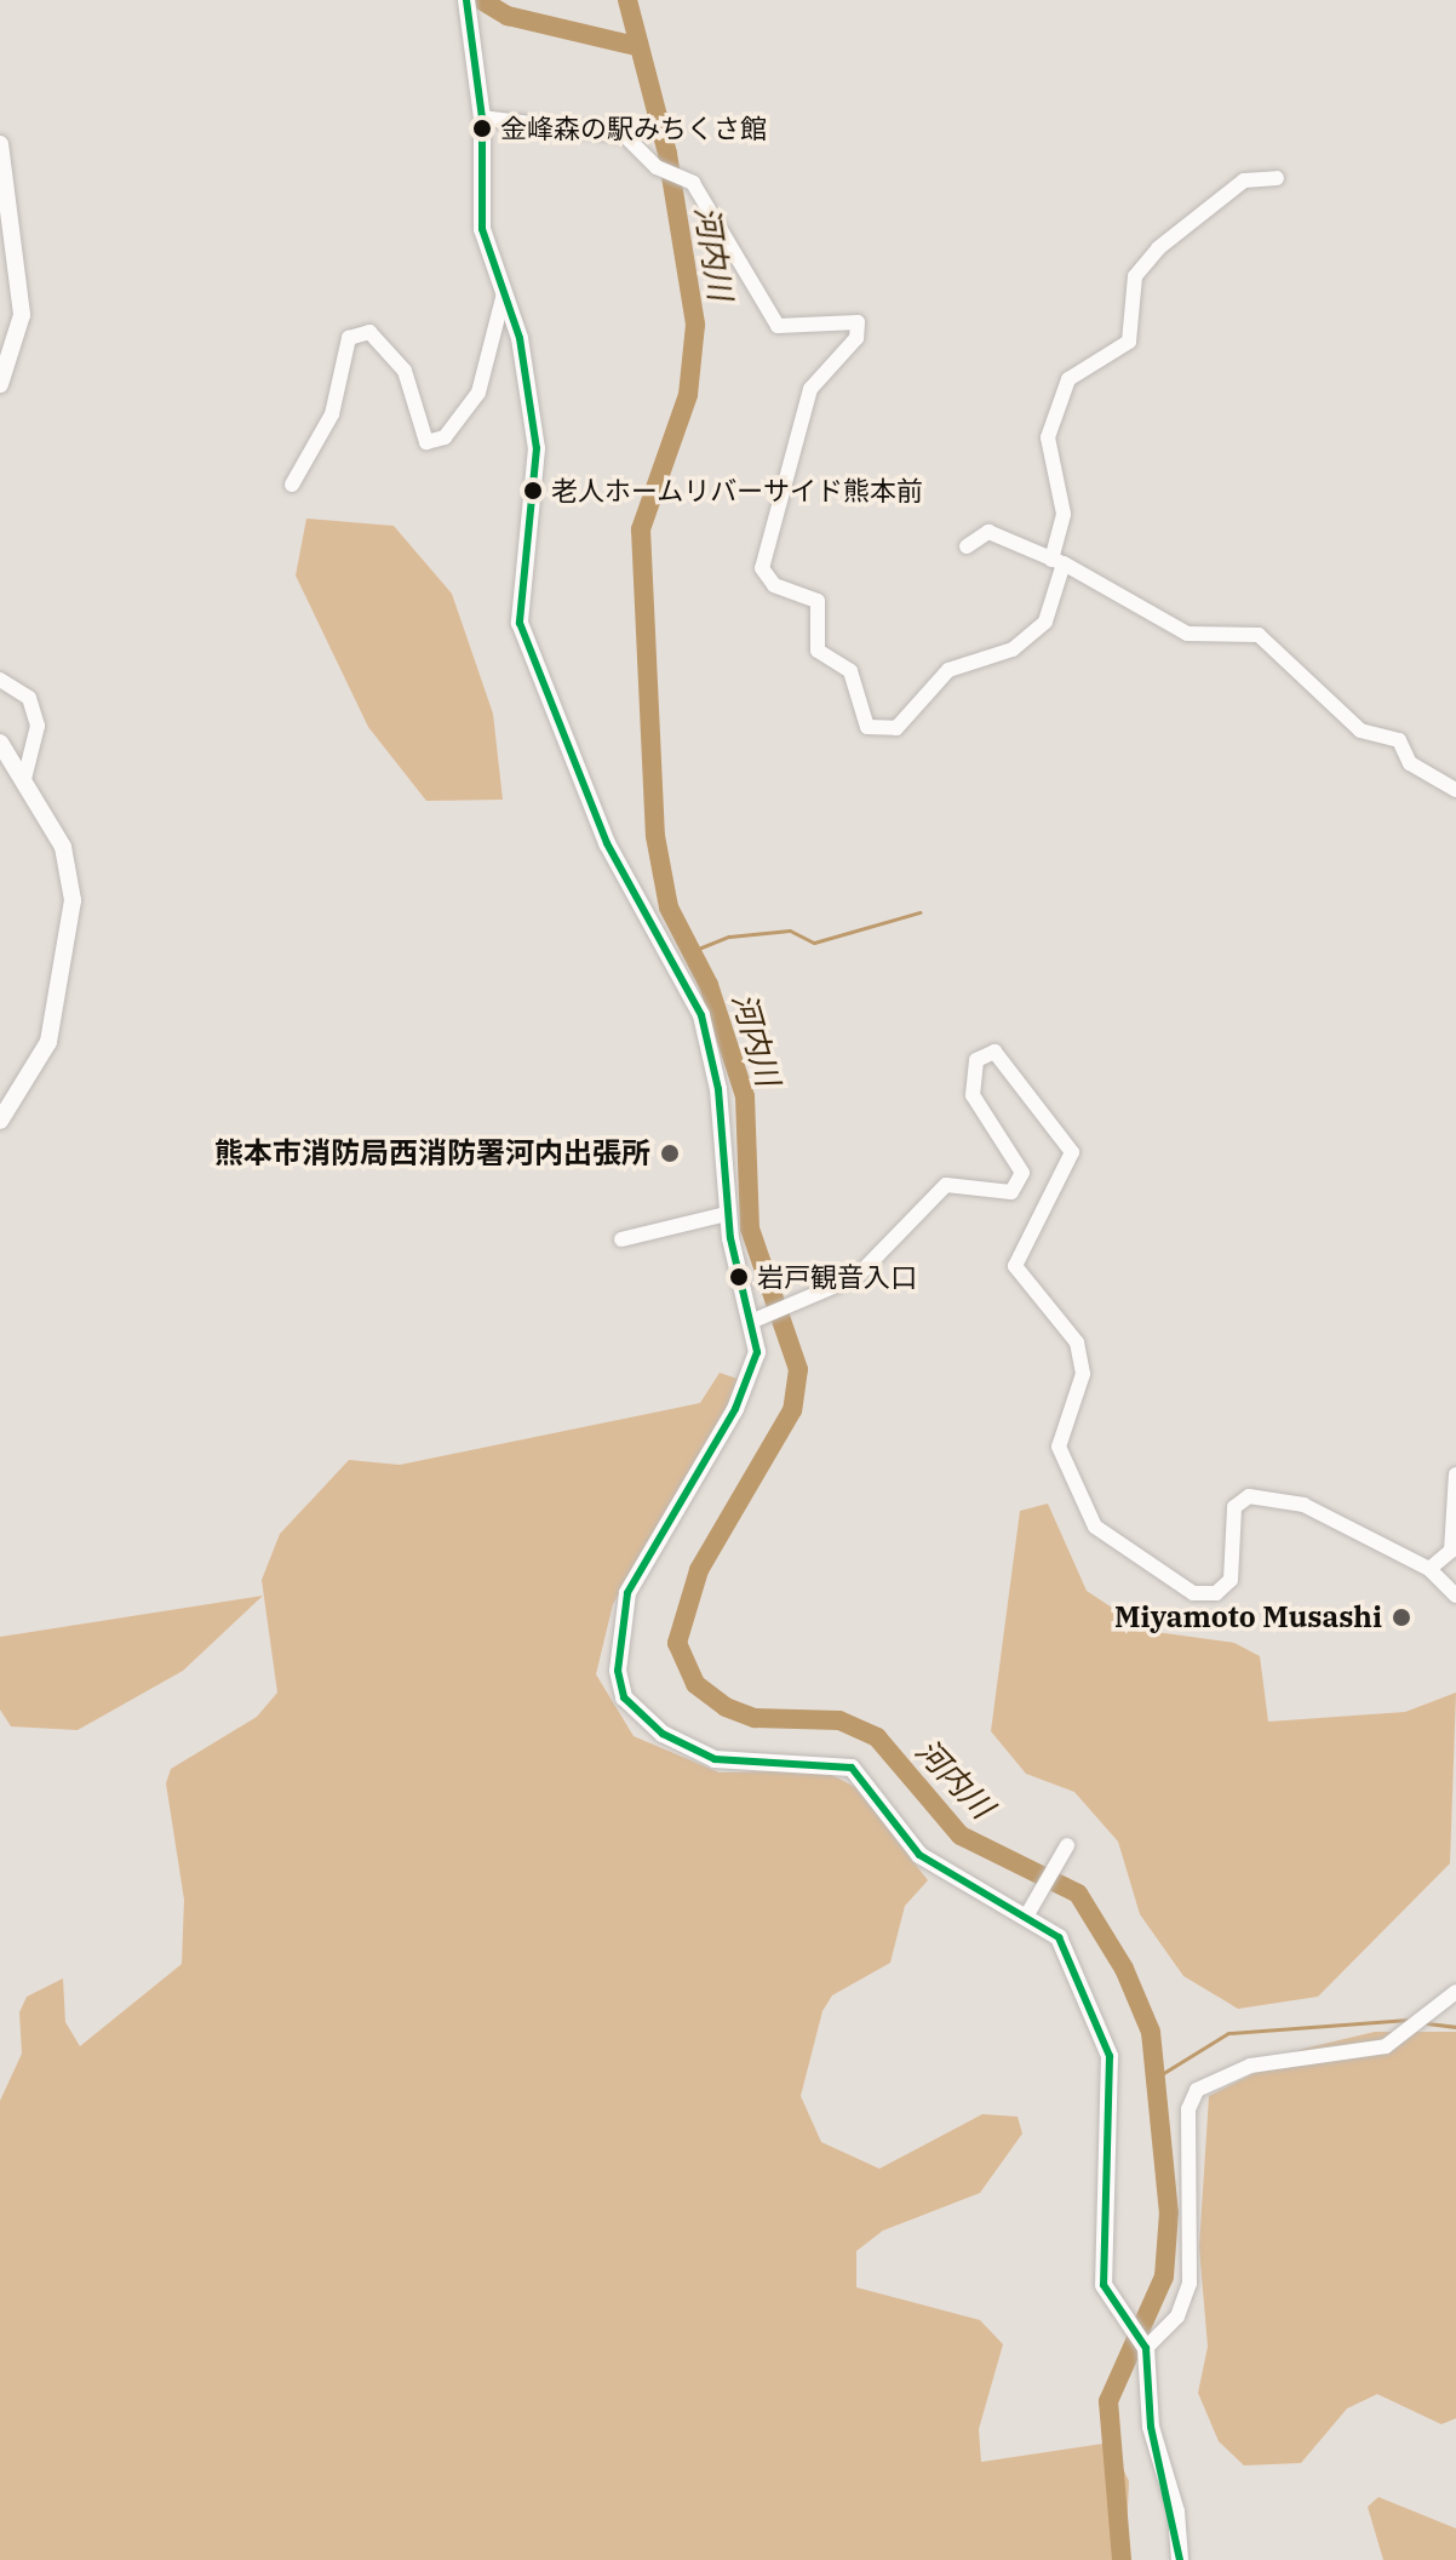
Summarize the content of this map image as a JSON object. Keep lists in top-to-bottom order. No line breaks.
{"water":["河内川"],"places":["金峰森の駅みちくさ館","老人ホームリバーサイド熊本前","熊本市消防局西消防署河内出張所","岩戸観音入口","Miyamoto Musashi"]}
